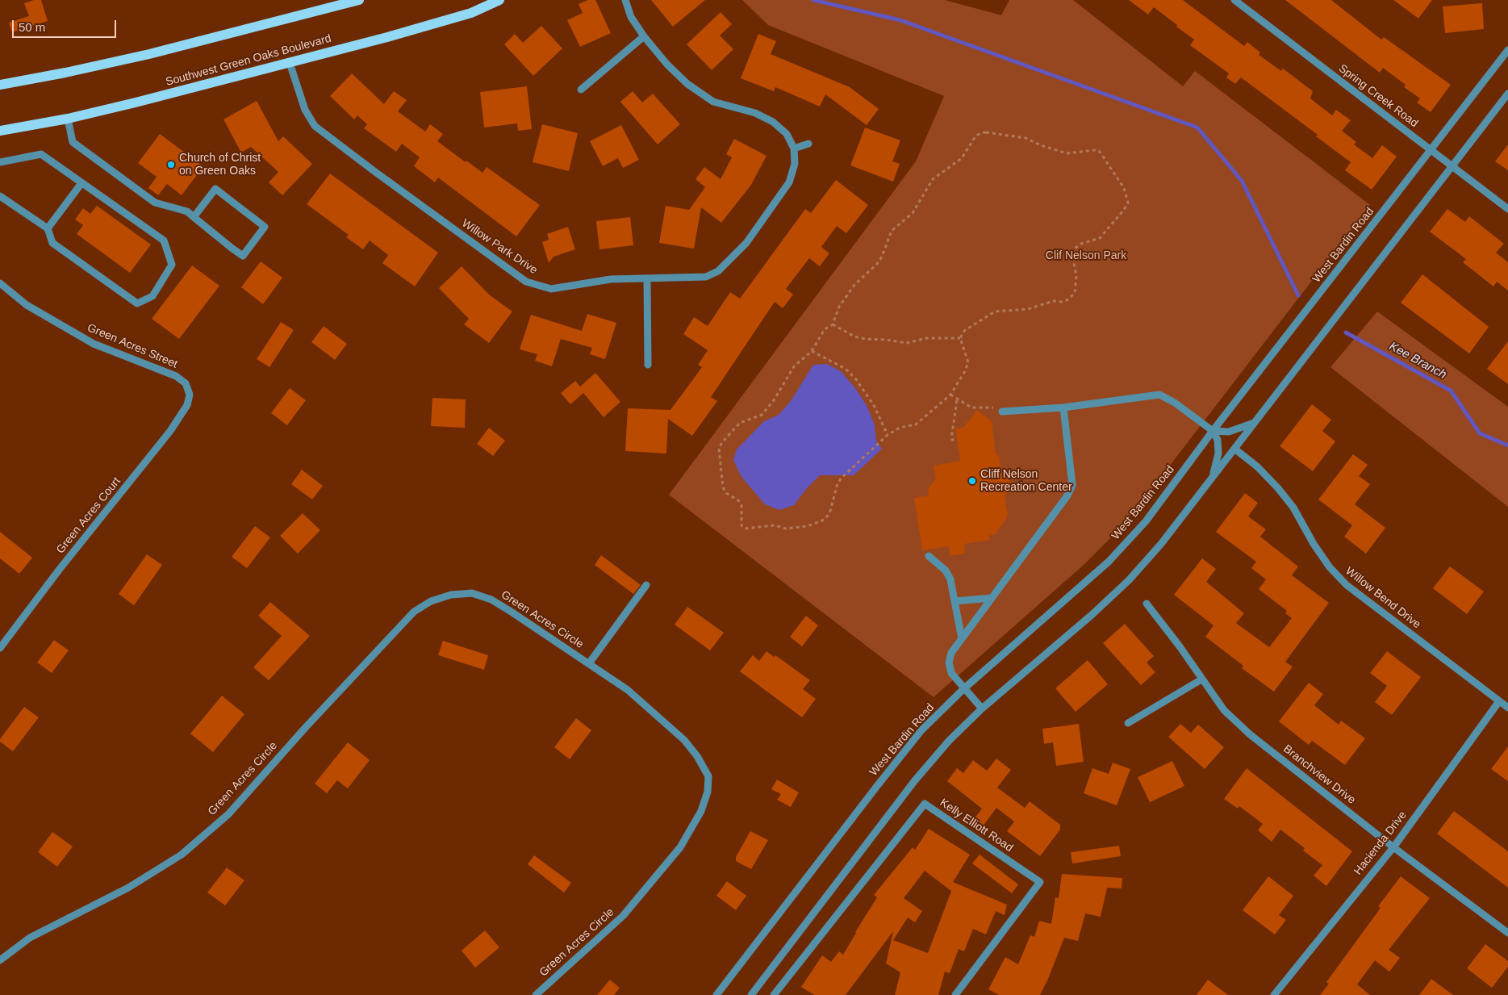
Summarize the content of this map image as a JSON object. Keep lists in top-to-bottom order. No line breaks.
{"streets":{"main road":["Southwest Green Oaks Boulevard"],"street":["Spring Creek Road","West Bardin Road","Willow Park Drive","Green Acres Street","Green Acres Court","Willow Bend Drive","Green Acres Circle","Branchview Drive","Kelly Elliott Road","Hacienda Drive"]},"crossings":[["Southwest Green Oaks Boulevard","Willow Park Drive"],["Spring Creek Road","West Bardin Road"],["Green Acres Street","Green Acres Court"],["Willow Bend Drive","Hacienda Drive"],["Branchview Drive","Hacienda Drive"]],"water":["Kee Branch"],"parks":["Clif Nelson Park"],"places":["Church of Christ on Green Oaks","Cliff Nelson Recreation Center"],"scale_bar":"50 m"}
